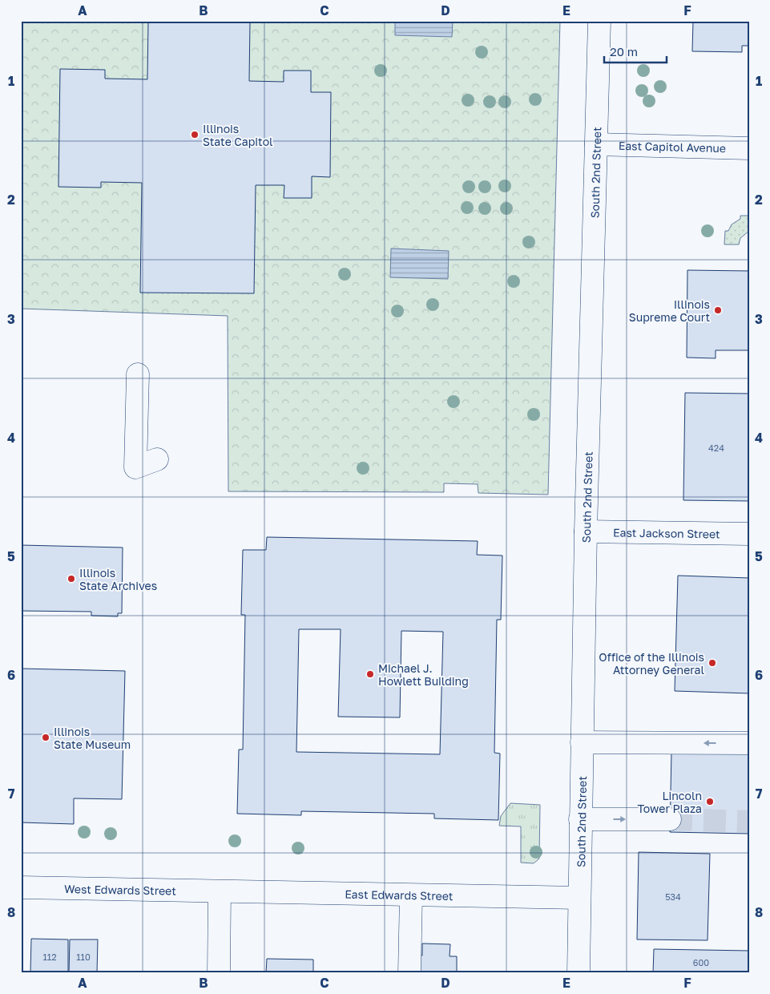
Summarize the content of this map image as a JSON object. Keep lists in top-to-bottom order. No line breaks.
{"streets":{"street":["East Capitol Avenue","South 2nd Street","East Jackson Street","West Edwards Street","East Edwards Street"]},"crossings":[["East Capitol Avenue","South 2nd Street"],["South 2nd Street","East Jackson Street"],["South 2nd Street","East Edwards Street"],["West Edwards Street","East Edwards Street"]],"places":["Illinois State Capitol","Illinois Supreme Court","Illinois State Archives","Office of the Illinois Attorney General","Michael J. Howlett Building","Illinois State Museum","Lincoln Tower Plaza"],"house_numbers":["424","534","112","110","600"],"scale_bar":"20 m","grid":{"columns":["A","B","C","D","E","F"],"rows":["1","2","3","4","5","6","7","8"]}}
